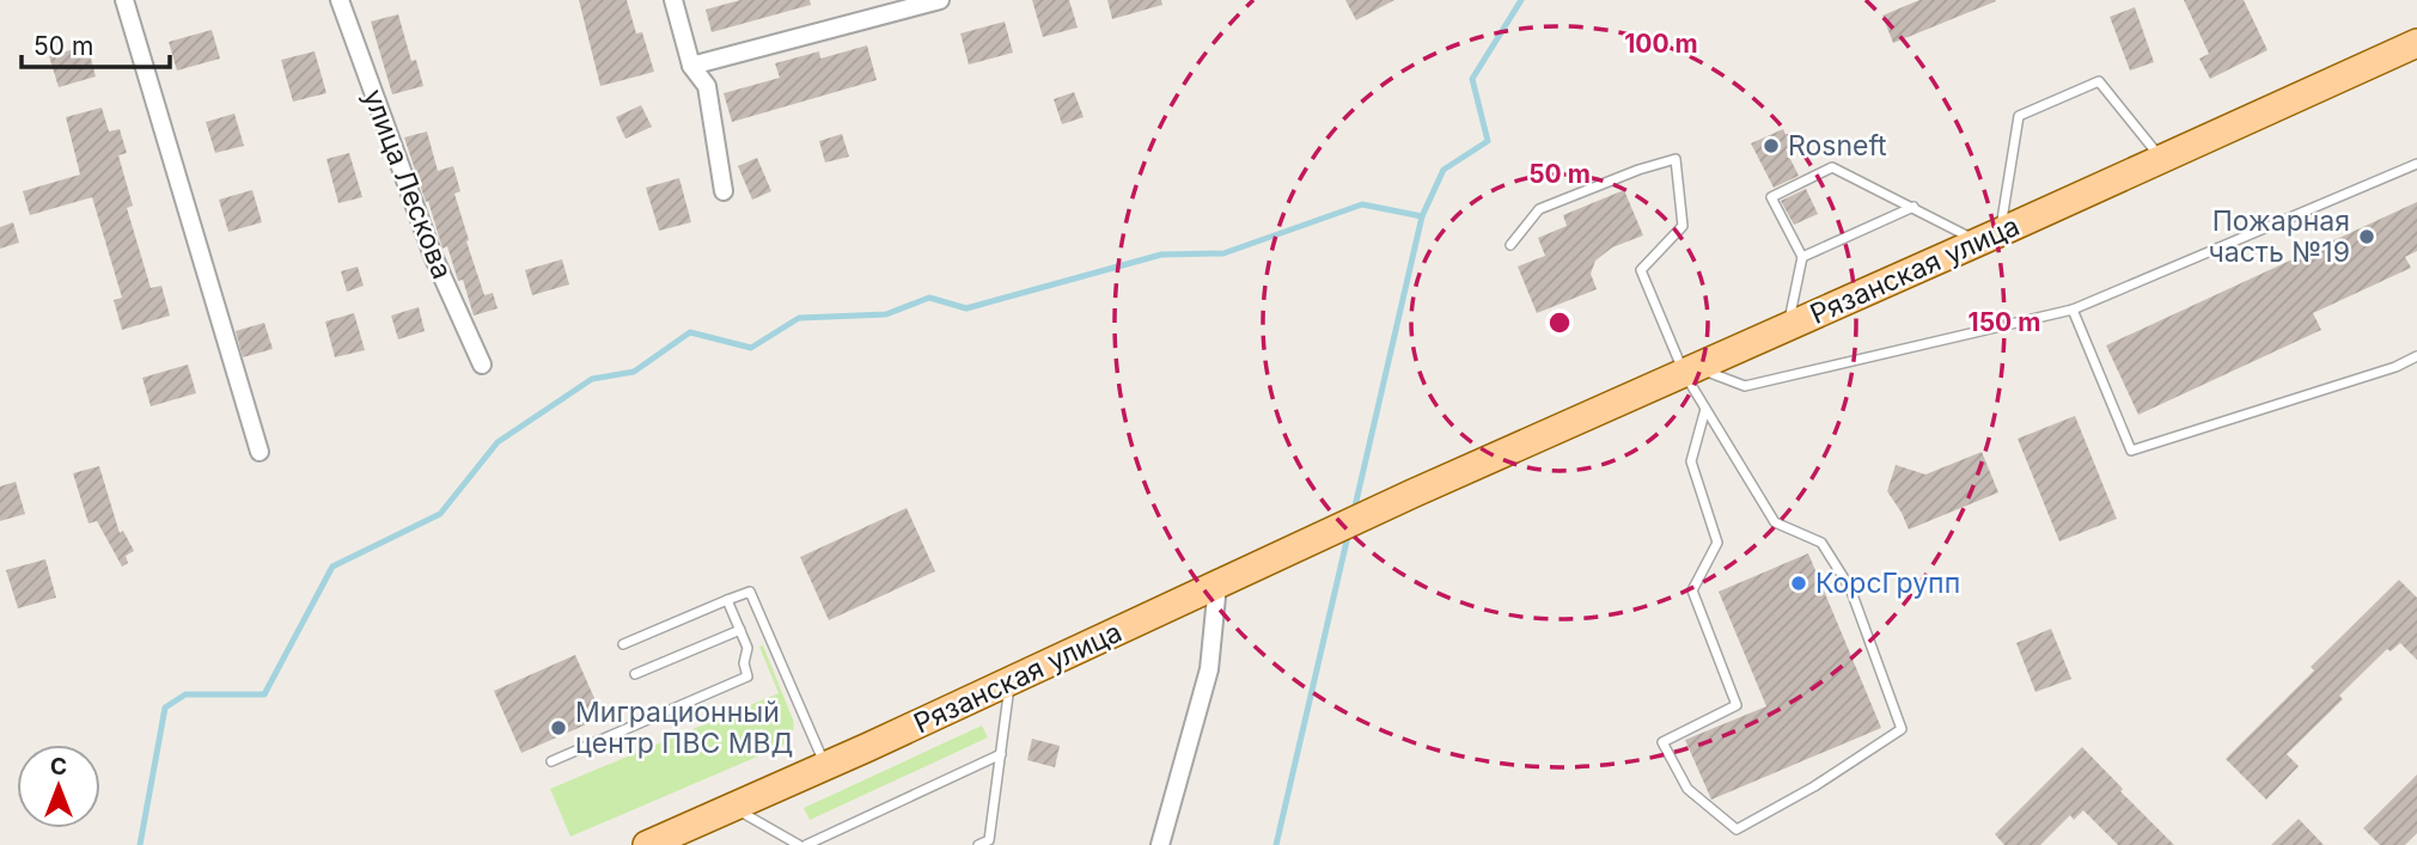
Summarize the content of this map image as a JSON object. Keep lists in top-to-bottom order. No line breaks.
{"streets":{"main road":["Рязанская улица"],"street":["улица Лескова"]},"places":["Rosneft","Пожарная часть №19","КорсГрупп","Миграционный центр ПВС МВД"],"scale_bar":"50 m","north":"top","rings":["100 m","50 m","150 m"]}
